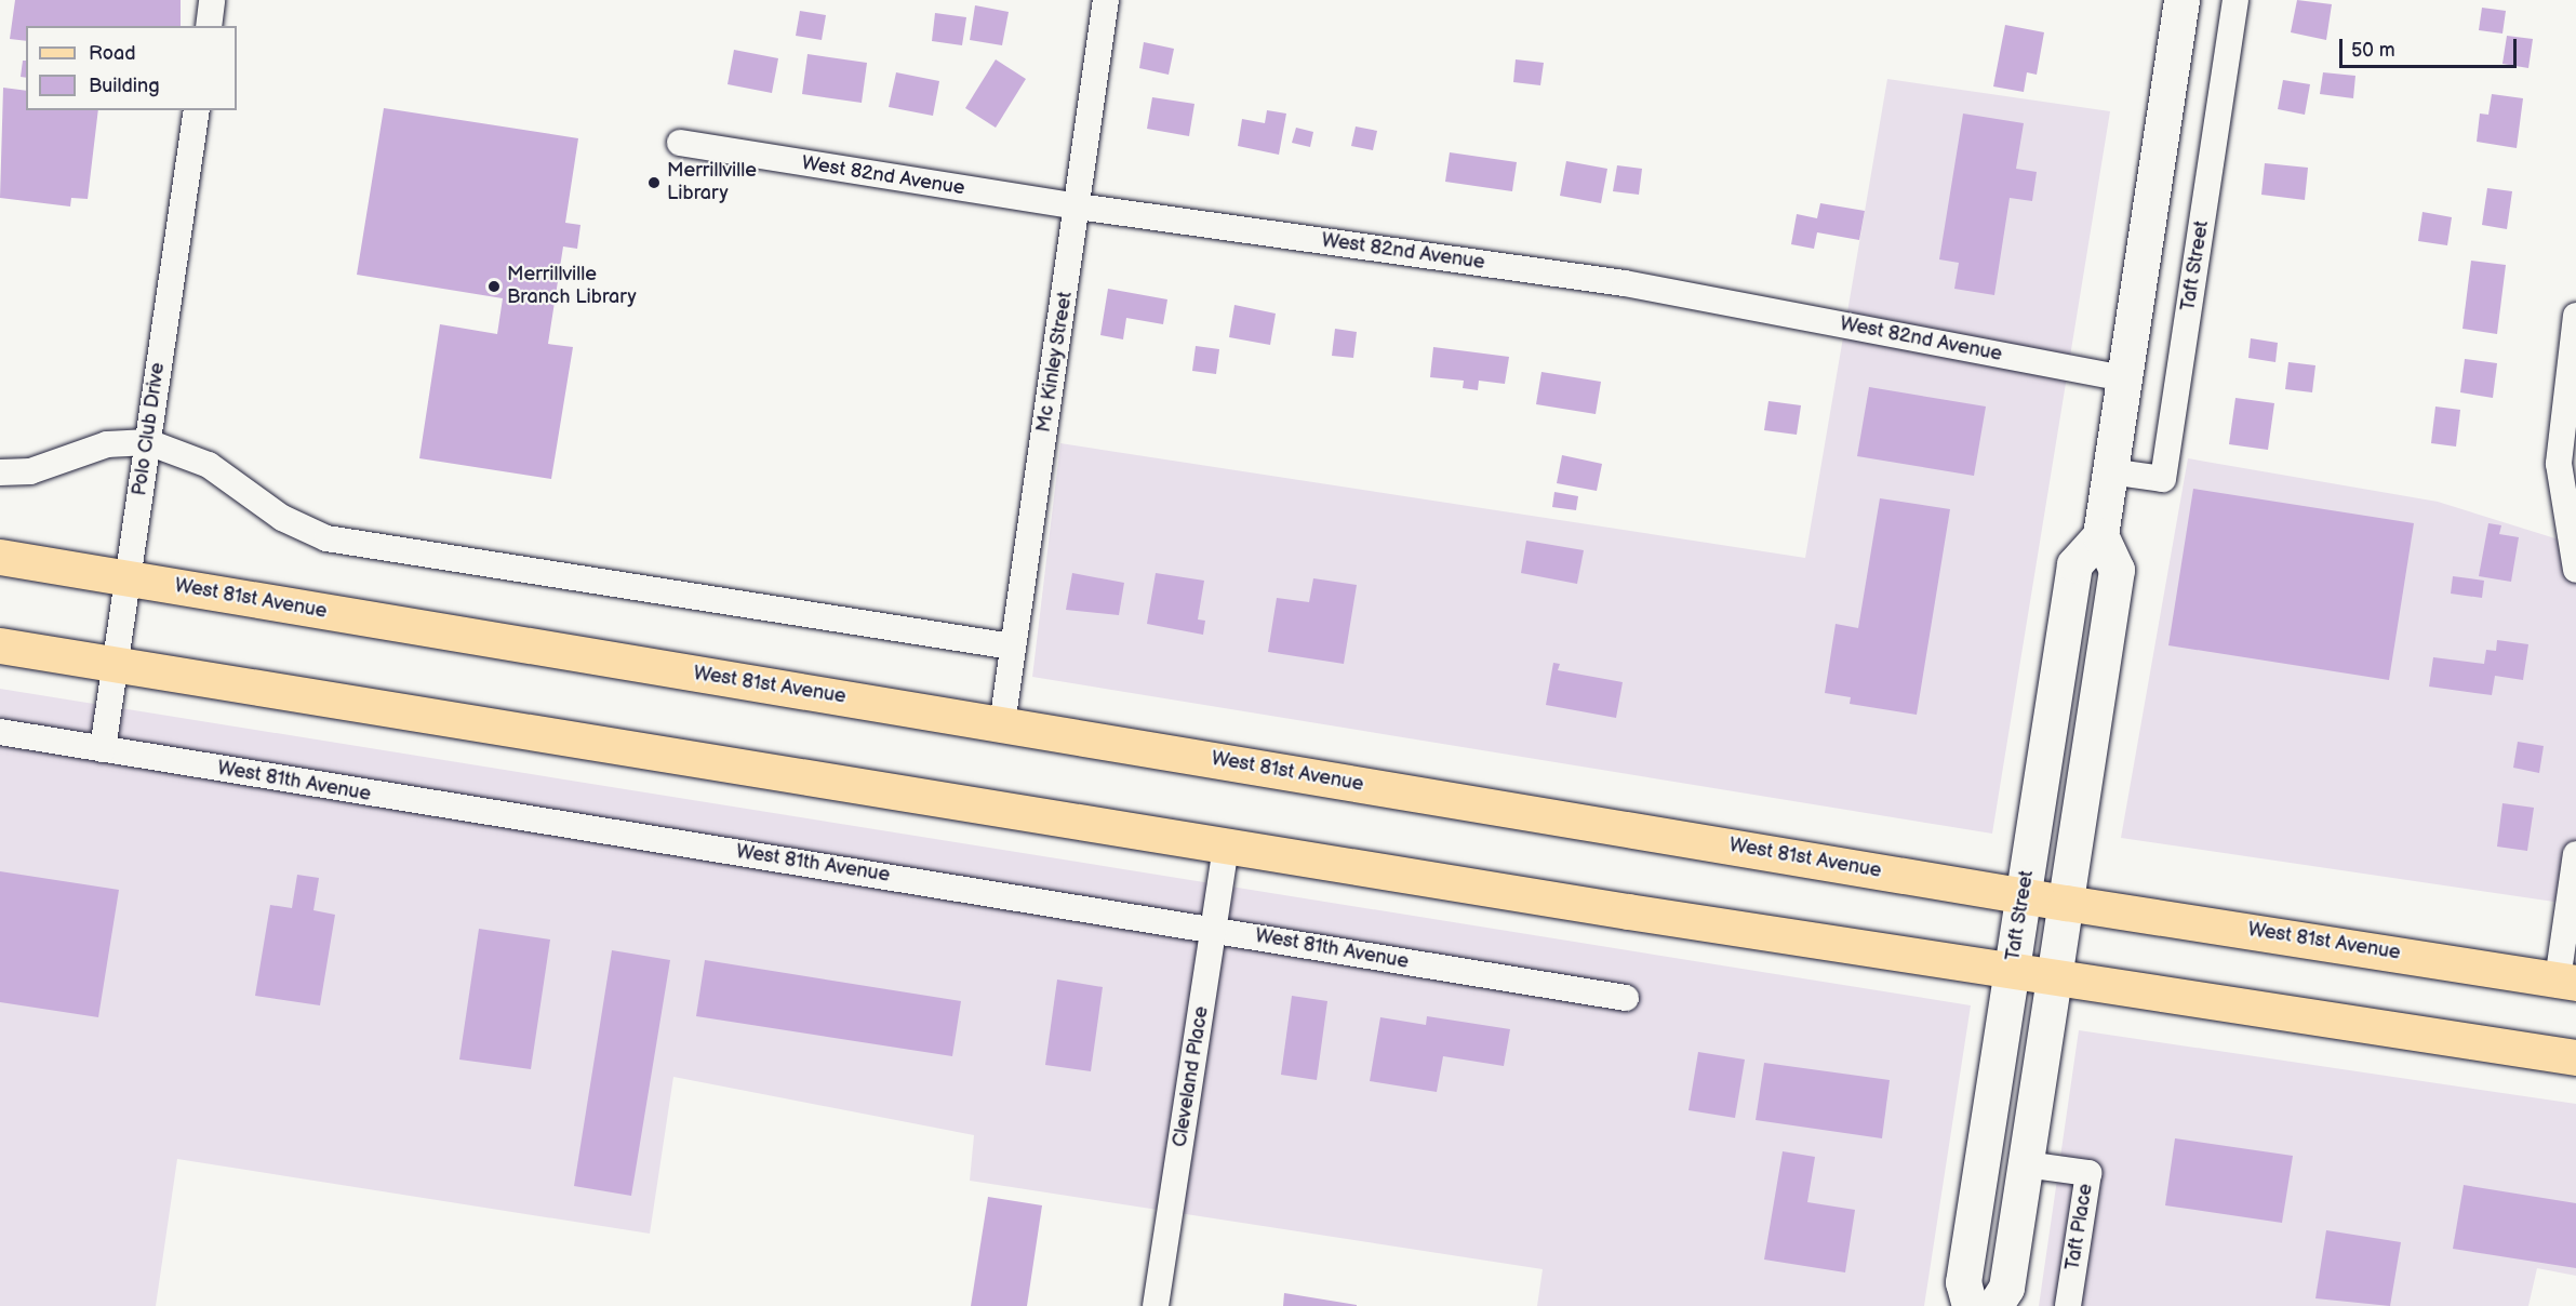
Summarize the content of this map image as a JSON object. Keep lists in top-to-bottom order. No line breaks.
{"streets":{"main road":["Taft Street","West 81st Avenue"],"street":["West 82nd Avenue","Mc Kinley Street","Polo Club Drive","West 81th Avenue","Cleveland Place","Taft Place"]},"crossings":[["West 82nd Avenue","Mc Kinley Street"],["Taft Street","West 81st Avenue"],["Mc Kinley Street","West 81st Avenue"],["Polo Club Drive","West 81st Avenue"],["Polo Club Drive","West 81th Avenue"],["West 81th Avenue","Cleveland Place"]],"places":["Merrillville Library","Merrillville Branch Library"],"legend":["Road","Building"],"scale_bar":"50 m"}
